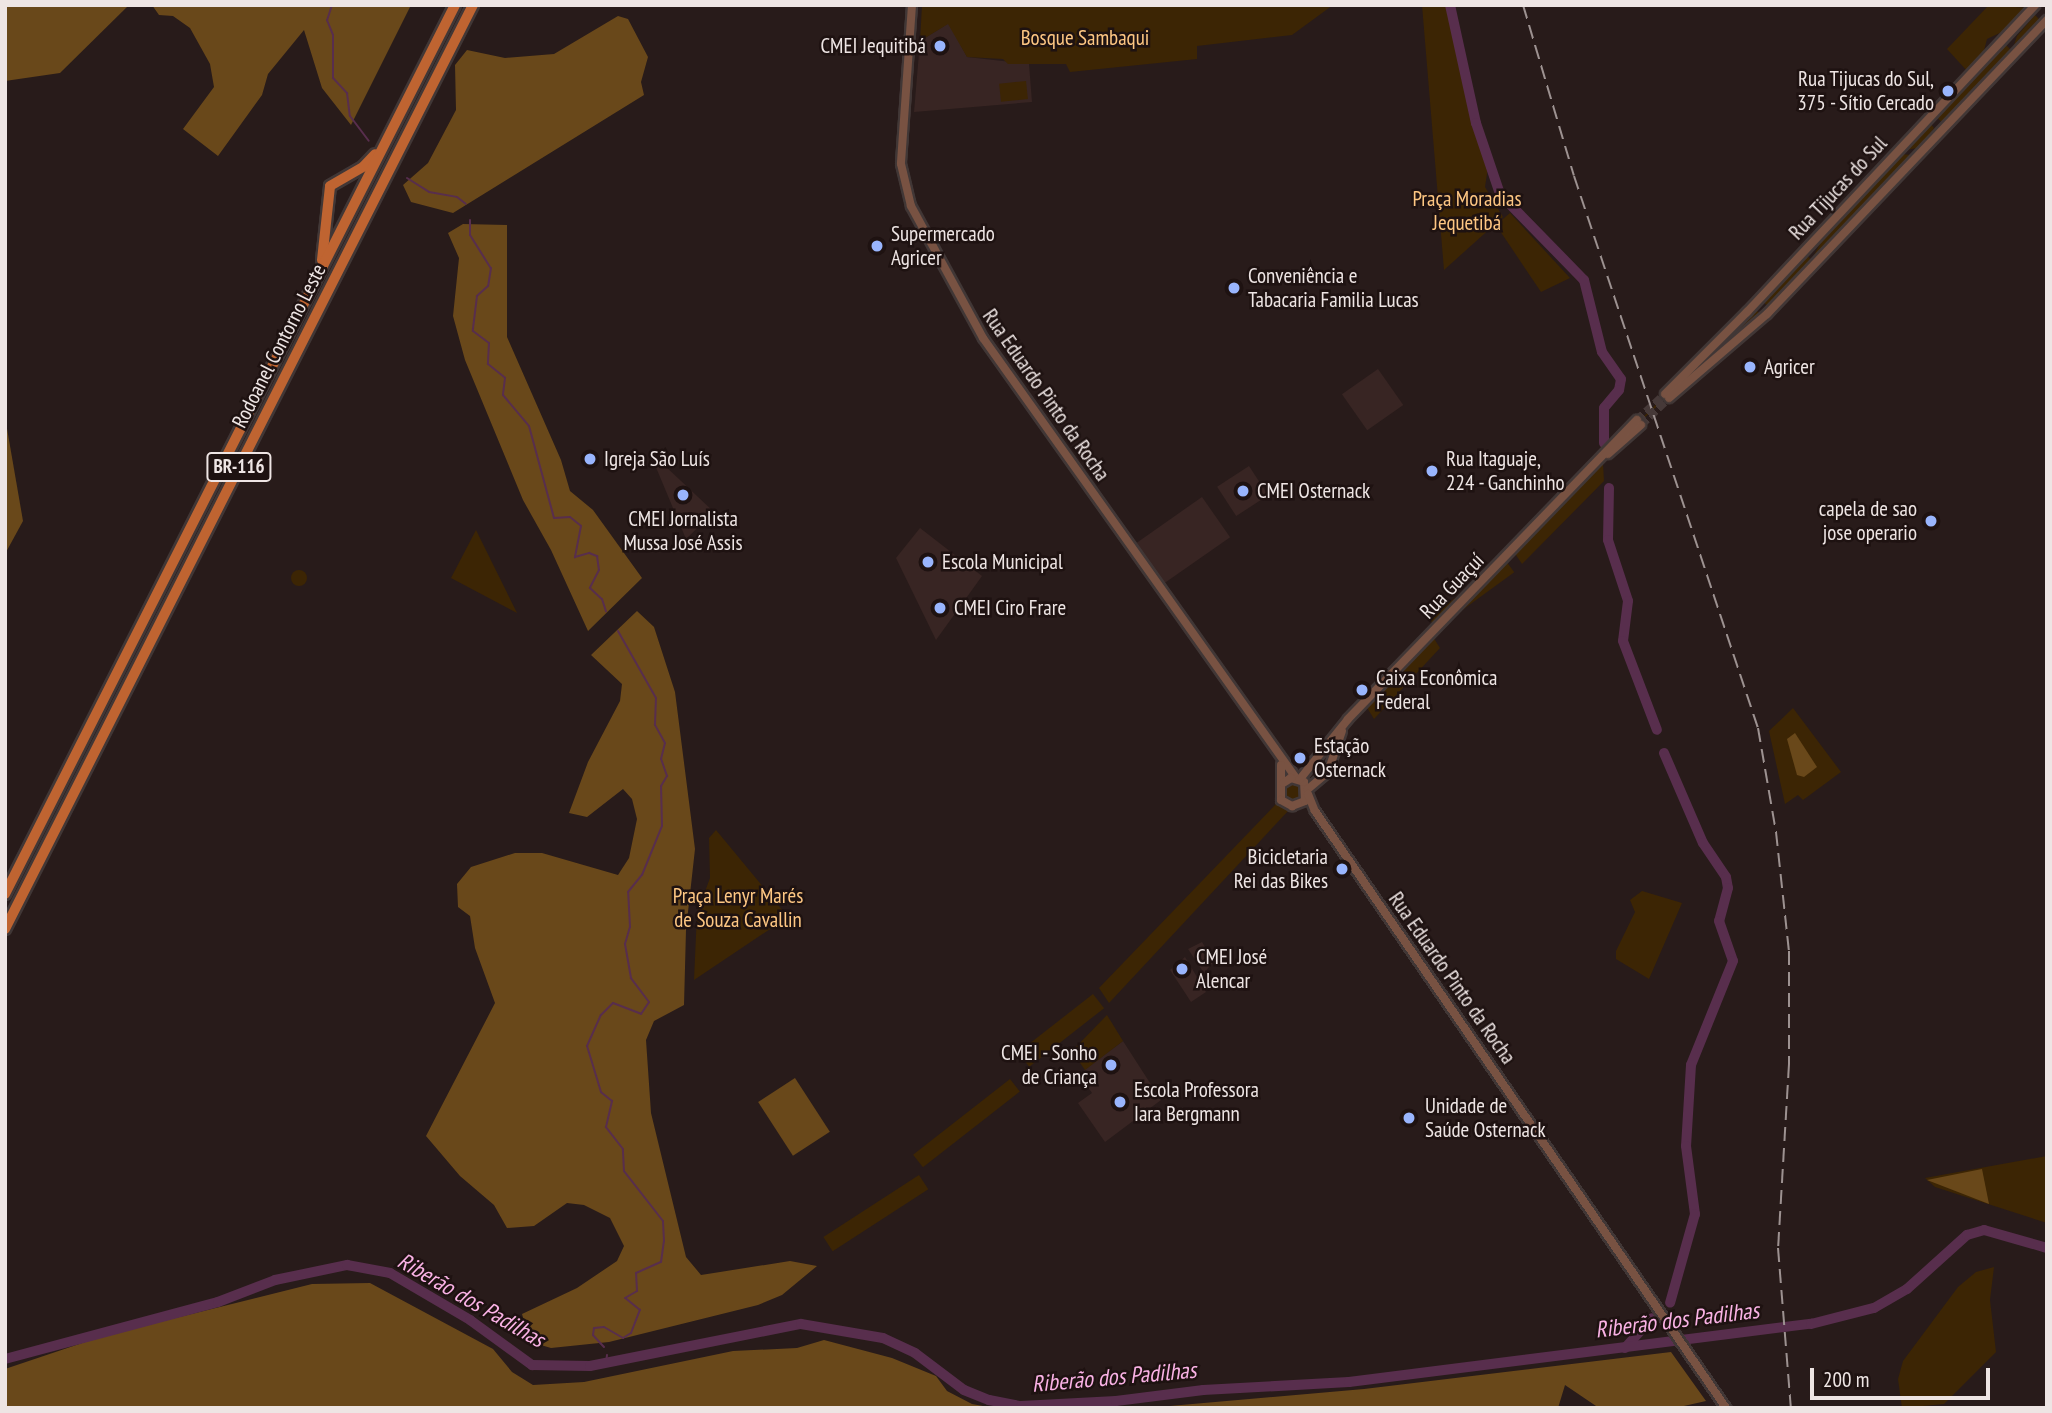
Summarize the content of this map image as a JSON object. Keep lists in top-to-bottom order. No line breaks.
{"streets":{"highway":["Rodoanel Contorno Leste","BR-116"],"main road":["Rua Tijucas do Sul","Rua Eduardo Pinto da Rocha","Rua Guaçuí"]},"crossings":[["Rua Eduardo Pinto da Rocha","Rua Guaçuí"]],"water":["Riberão dos Padilhas"],"parks":["Bosque Sambaqui","Praça Moradias Jequetibá","Praça Lenyr Marés de Souza Cavallin"],"places":["CMEI Jequitibá","Rua Tijucas do Sul, 375 - Sítio Cercado","Supermercado Agricer","Conveniência e Tabacaria Familia Lucas","Agricer","Igreja São Luís","Rua Itaguaje, 224 - Ganchinho","CMEI Osternack","CMEI Jornalista Mussa José Assis","capela de sao jose operario","Escola Municipal","CMEI Ciro Frare","Caixa Econômica Federal","Estação Osternack","Bicicletaria Rei das Bikes","CMEI José Alencar","CMEI - Sonho de Criança","Escola Professora Iara Bergmann","Unidade de Saúde Osternack"],"scale_bar":"200 m"}
